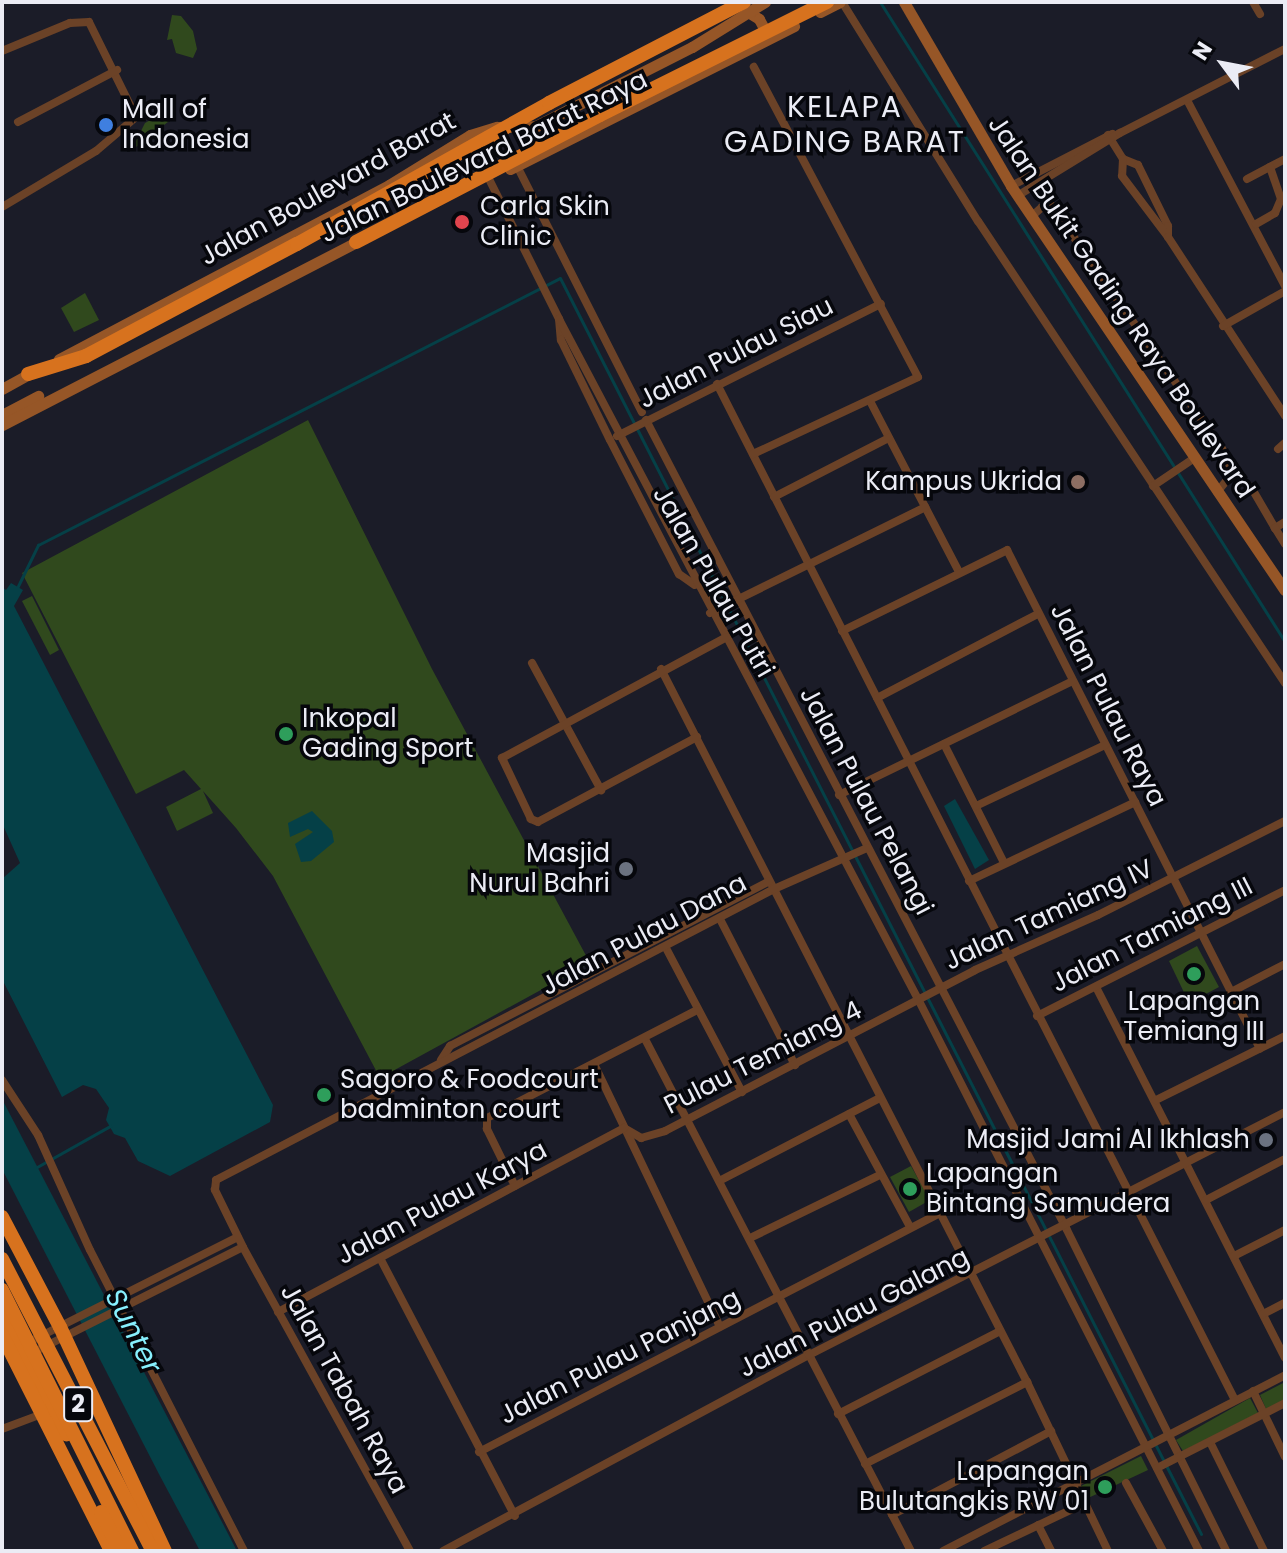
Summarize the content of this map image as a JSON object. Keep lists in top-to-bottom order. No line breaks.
{"streets":{"highway":["2"],"main road":["Jalan Boulevard Barat Raya","Jalan Boulevard Barat","Jalan Bukit Gading Raya Boulevard"],"street":["Jalan Pulau Siau","Jalan Pulau Putri","Jalan Pulau Raya","Jalan Pulau Pelangi","Jalan Tamiang IV","Jalan Pulau Dana","Jalan Tamiang III","Pulau Temiang 4","Jalan Pulau Karya","Jalan Pulau Galang","Jalan Pulau Panjang","Jalan Tabah Raya"]},"crossings":[["Jalan Boulevard Barat Raya","Jalan Pulau Putri"],["Jalan Boulevard Barat Raya","Jalan Pulau Pelangi"],["Jalan Pulau Siau","Jalan Pulau Putri"],["Jalan Pulau Siau","Jalan Pulau Pelangi"],["Jalan Pulau Putri","Jalan Tamiang IV"],["Jalan Pulau Putri","Jalan Pulau Dana"],["Jalan Pulau Putri","Pulau Temiang 4"],["Jalan Pulau Putri","Jalan Pulau Galang"],["Jalan Pulau Raya","Jalan Tamiang IV"],["Jalan Pulau Raya","Jalan Tamiang III"],["Jalan Pulau Pelangi","Jalan Tamiang IV"],["Jalan Pulau Pelangi","Jalan Pulau Dana"],["Jalan Pulau Pelangi","Jalan Pulau Galang"],["Jalan Tamiang IV","Pulau Temiang 4"],["Jalan Pulau Dana","Jalan Tabah Raya"],["Pulau Temiang 4","Jalan Pulau Karya"],["Jalan Pulau Karya","Jalan Pulau Panjang"],["Jalan Pulau Karya","Jalan Tabah Raya"],["Jalan Pulau Galang","Jalan Pulau Panjang"]],"districts":["KELAPA GADING BARAT"],"water":["Sunter"],"places":["Mall of Indonesia","Carla Skin Clinic","Kampus Ukrida","Inkopal Gading Sport","Masjid Nurul Bahri","Lapangan Temiang III","Sagoro & Foodcourt badminton court","Masjid Jami Al Ikhlash","Lapangan Bintang Samudera","Lapangan Bulutangkis RW 01"],"north":"top left"}
